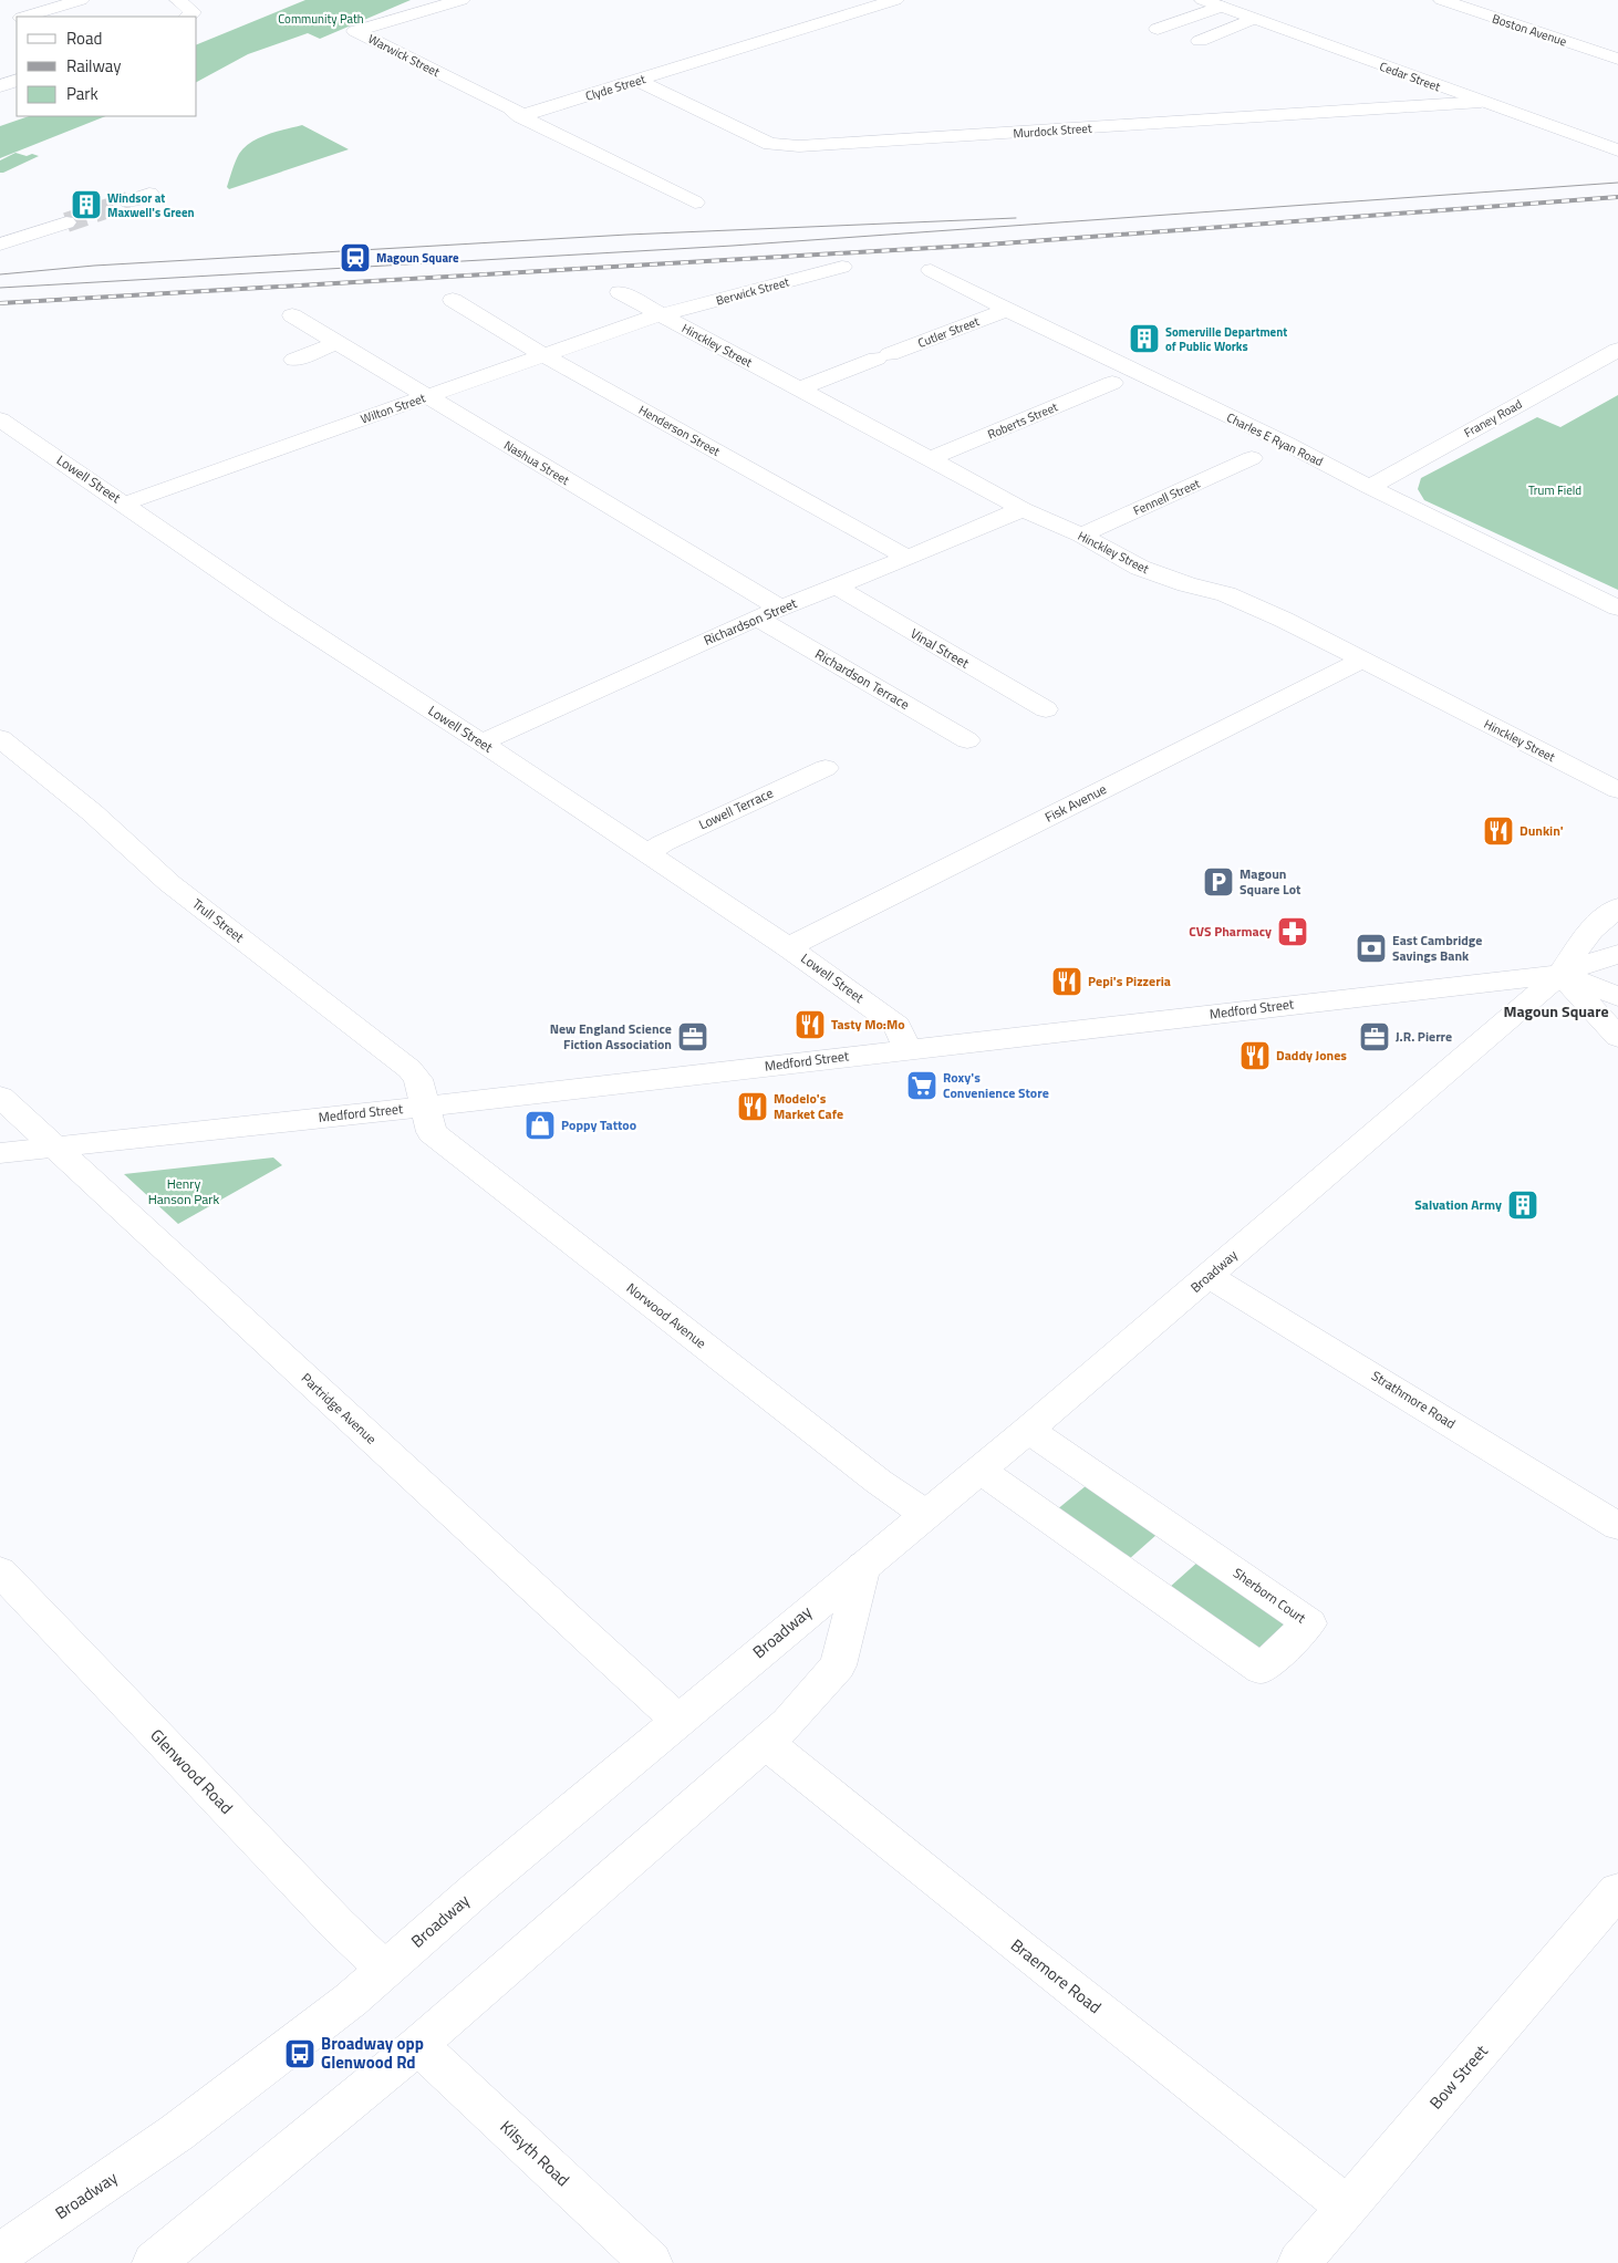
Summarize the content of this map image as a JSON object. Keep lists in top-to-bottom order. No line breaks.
{"streets":{"street":["Boston Avenue","Warwick Street","Cedar Street","Clyde Street","Murdock Street","Berwick Street","Cutler Street","Hinckley Street","Wilton Street","Franey Road","Roberts Street","Henderson Street","Charles E Ryan Road","Nashua Street","Lowell Street","Fennell Street","Richardson Street","Vinal Street","Richardson Terrace","Fisk Avenue","Lowell Terrace","Trull Street","Medford Street","Broadway","Norwood Avenue","Strathmore Road","Partridge Avenue","Sherborn Court","Glenwood Road","Braemore Road","Bow Street","Kilsyth Road"]},"crossings":[["Warwick Street","Clyde Street"],["Cedar Street","Murdock Street"],["Clyde Street","Murdock Street"],["Berwick Street","Hinckley Street"],["Berwick Street","Wilton Street"],["Cutler Street","Hinckley Street"],["Cutler Street","Charles E Ryan Road"],["Hinckley Street","Wilton Street"],["Hinckley Street","Roberts Street"],["Hinckley Street","Fennell Street"],["Hinckley Street","Richardson Street"],["Hinckley Street","Fisk Avenue"],["Wilton Street","Henderson Street"],["Wilton Street","Nashua Street"],["Wilton Street","Lowell Street"],["Franey Road","Charles E Ryan Road"],["Henderson Street","Richardson Street"],["Nashua Street","Richardson Street"],["Lowell Street","Richardson Street"],["Lowell Street","Fisk Avenue"],["Lowell Street","Lowell Terrace"],["Lowell Street","Medford Street"],["Richardson Street","Vinal Street"],["Richardson Street","Richardson Terrace"],["Trull Street","Medford Street"],["Trull Street","Norwood Avenue"],["Medford Street","Broadway"],["Medford Street","Norwood Avenue"],["Medford Street","Partridge Avenue"],["Broadway","Norwood Avenue"],["Broadway","Strathmore Road"],["Broadway","Partridge Avenue"],["Broadway","Sherborn Court"],["Broadway","Glenwood Road"],["Braemore Road","Bow Street"]],"districts":["Magoun Square"],"parks":["Community Path","Trum Field","Henry Hanson Park"],"places":{"building":["Windsor at Maxwell's Green","Somerville Department of Public Works","Salvation Army"],"station":["Magoun Square"],"restaurant":["Dunkin'","Pepi's Pizzeria","Tasty Mo:Mo","Daddy Jones","Modelo's Market Cafe"],"parking":["Magoun Square Lot"],"pharmacy":["CVS Pharmacy"],"bank":["East Cambridge Savings Bank"],"office":["New England Science Fiction Association","J.R. Pierre"],"supermarket":["Roxy's Convenience Store"],"shop":["Poppy Tattoo"],"bus stop":["Broadway opp Glenwood Rd"]},"legend":["Road","Railway","Park"]}
